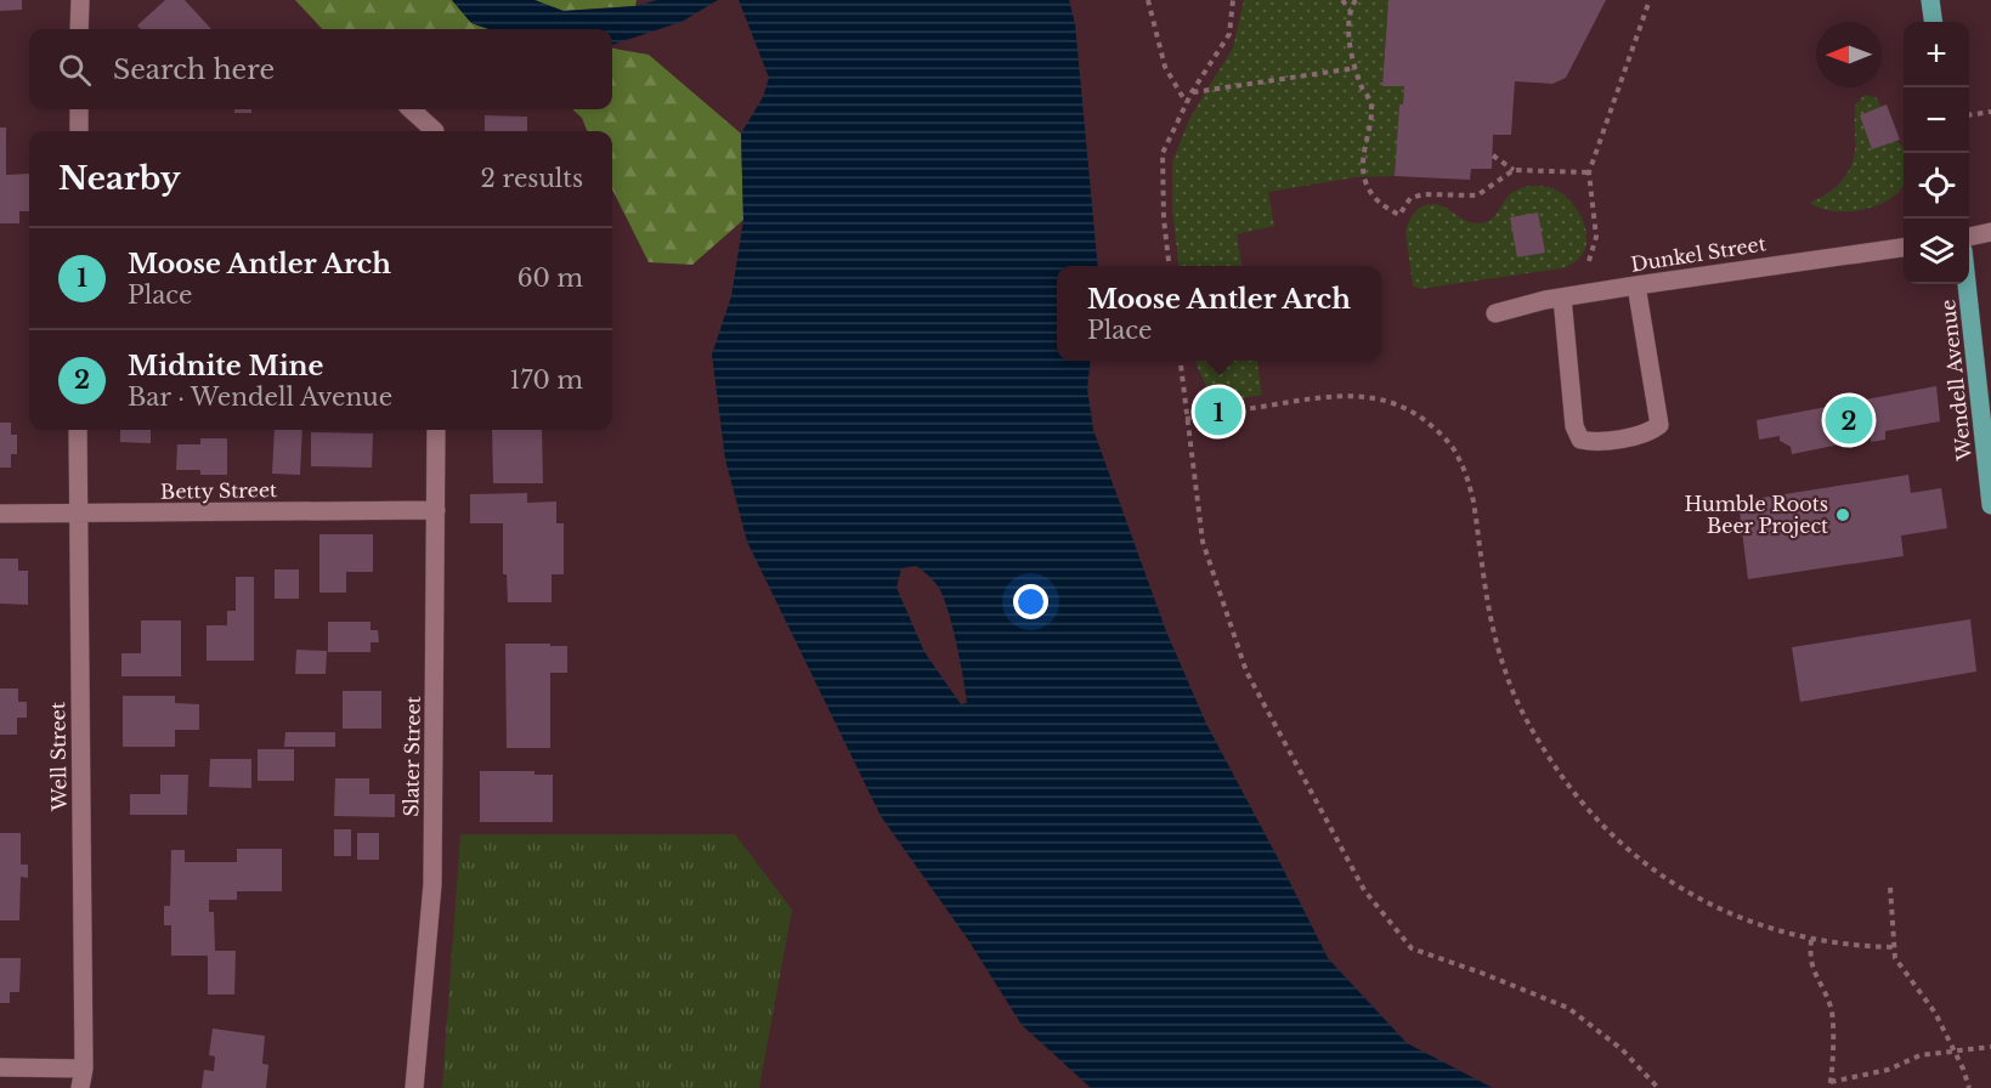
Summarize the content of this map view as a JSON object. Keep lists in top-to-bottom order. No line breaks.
{"streets":{"main road":["Wendell Avenue"],"street":["Dunkel Street","Betty Street","Well Street","Slater Street"]},"crossings":[["Betty Street","Well Street"],["Betty Street","Slater Street"]],"places":["Humble Roots Beer Project"],"north":"left","page":{"map_buttons":["+","−"],"search":"Search here","heading":["Nearby","2 results"],"list":[{"mark":"1","name":"Moose Antler Arch","note":"Place","value":"60 m"},{"mark":"2","name":"Midnite Mine","note":"Bar · Wendell Avenue","value":"170 m"}],"popup":["Moose Antler Arch","Place"],"pins":["1","2"]}}
